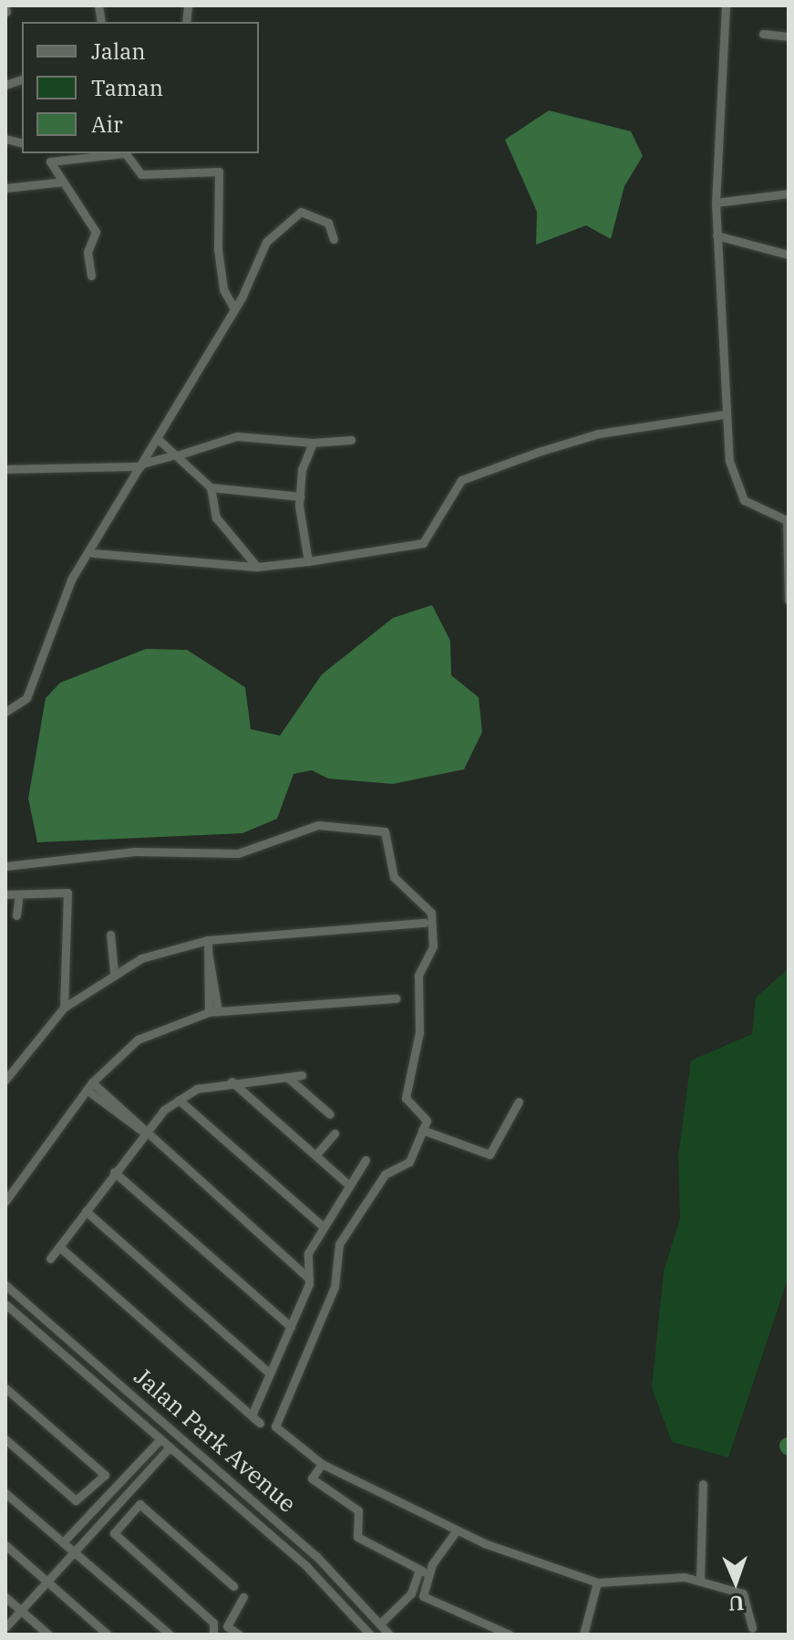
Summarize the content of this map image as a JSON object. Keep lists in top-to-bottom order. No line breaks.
{"streets":{"street":["Jalan Park Avenue"]},"legend":["Jalan","Taman","Air"],"north":"bottom"}
